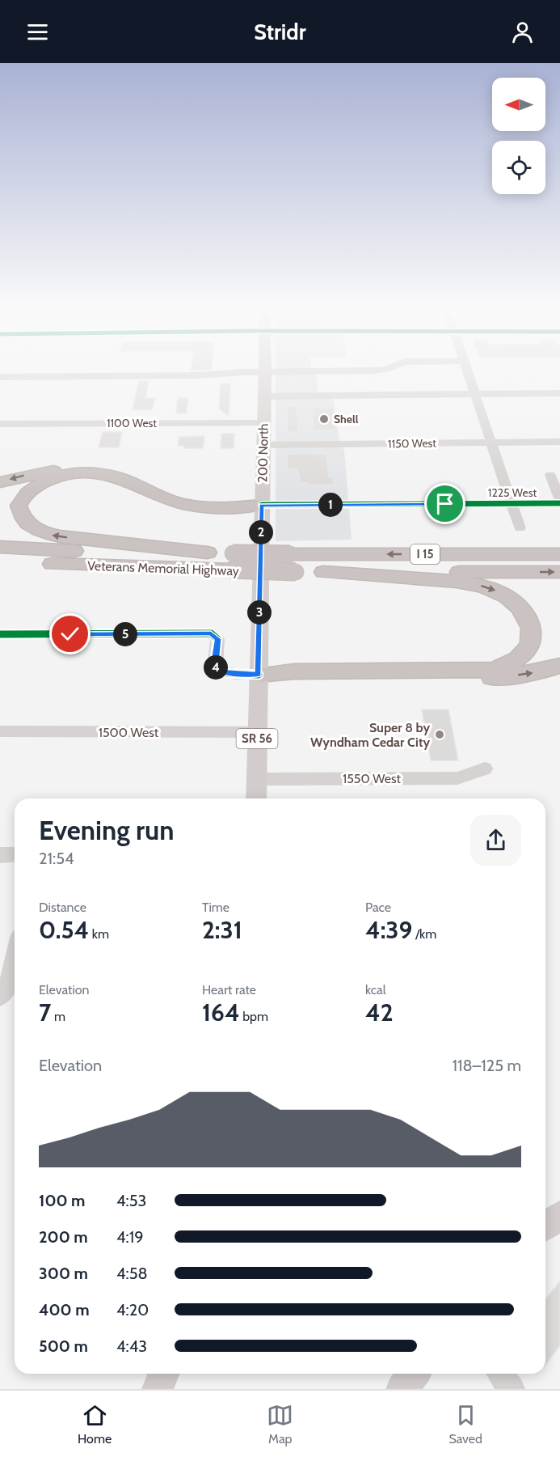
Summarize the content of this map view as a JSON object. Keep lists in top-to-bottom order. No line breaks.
{"streets":{"highway":["I 15","Veterans Memorial Highway"],"main road":["200 North","SR 56"],"street":["1100 West","1150 West","1225 West","1500 West","1550 West"]},"crossings":[["1100 West","200 North"],["1150 West","200 North"],["200 North","1225 West"],["200 North","1500 West"],["200 North","1550 West"]],"places":["Shell","Super 8 by Wyndham Cedar City"],"north":"left","page":{"header":"Stridr","pins":["1","2","3","5","4"],"heading":["Evening run","21:54"],"stats":[["Distance","0.54 km"],["Time","2:31"],["Pace","4:39 /km"],["Elevation","7 m"],["Heart rate","164 bpm"],["kcal","42"]],"chart":["Elevation","118–125 m"],"list":[{"name":"100 m","note":"4:53"},{"name":"200 m","note":"4:19"},{"name":"300 m","note":"4:58"},{"name":"400 m","note":"4:20"},{"name":"500 m","note":"4:43"}],"tabs":["Home","Map","Saved"]}}
